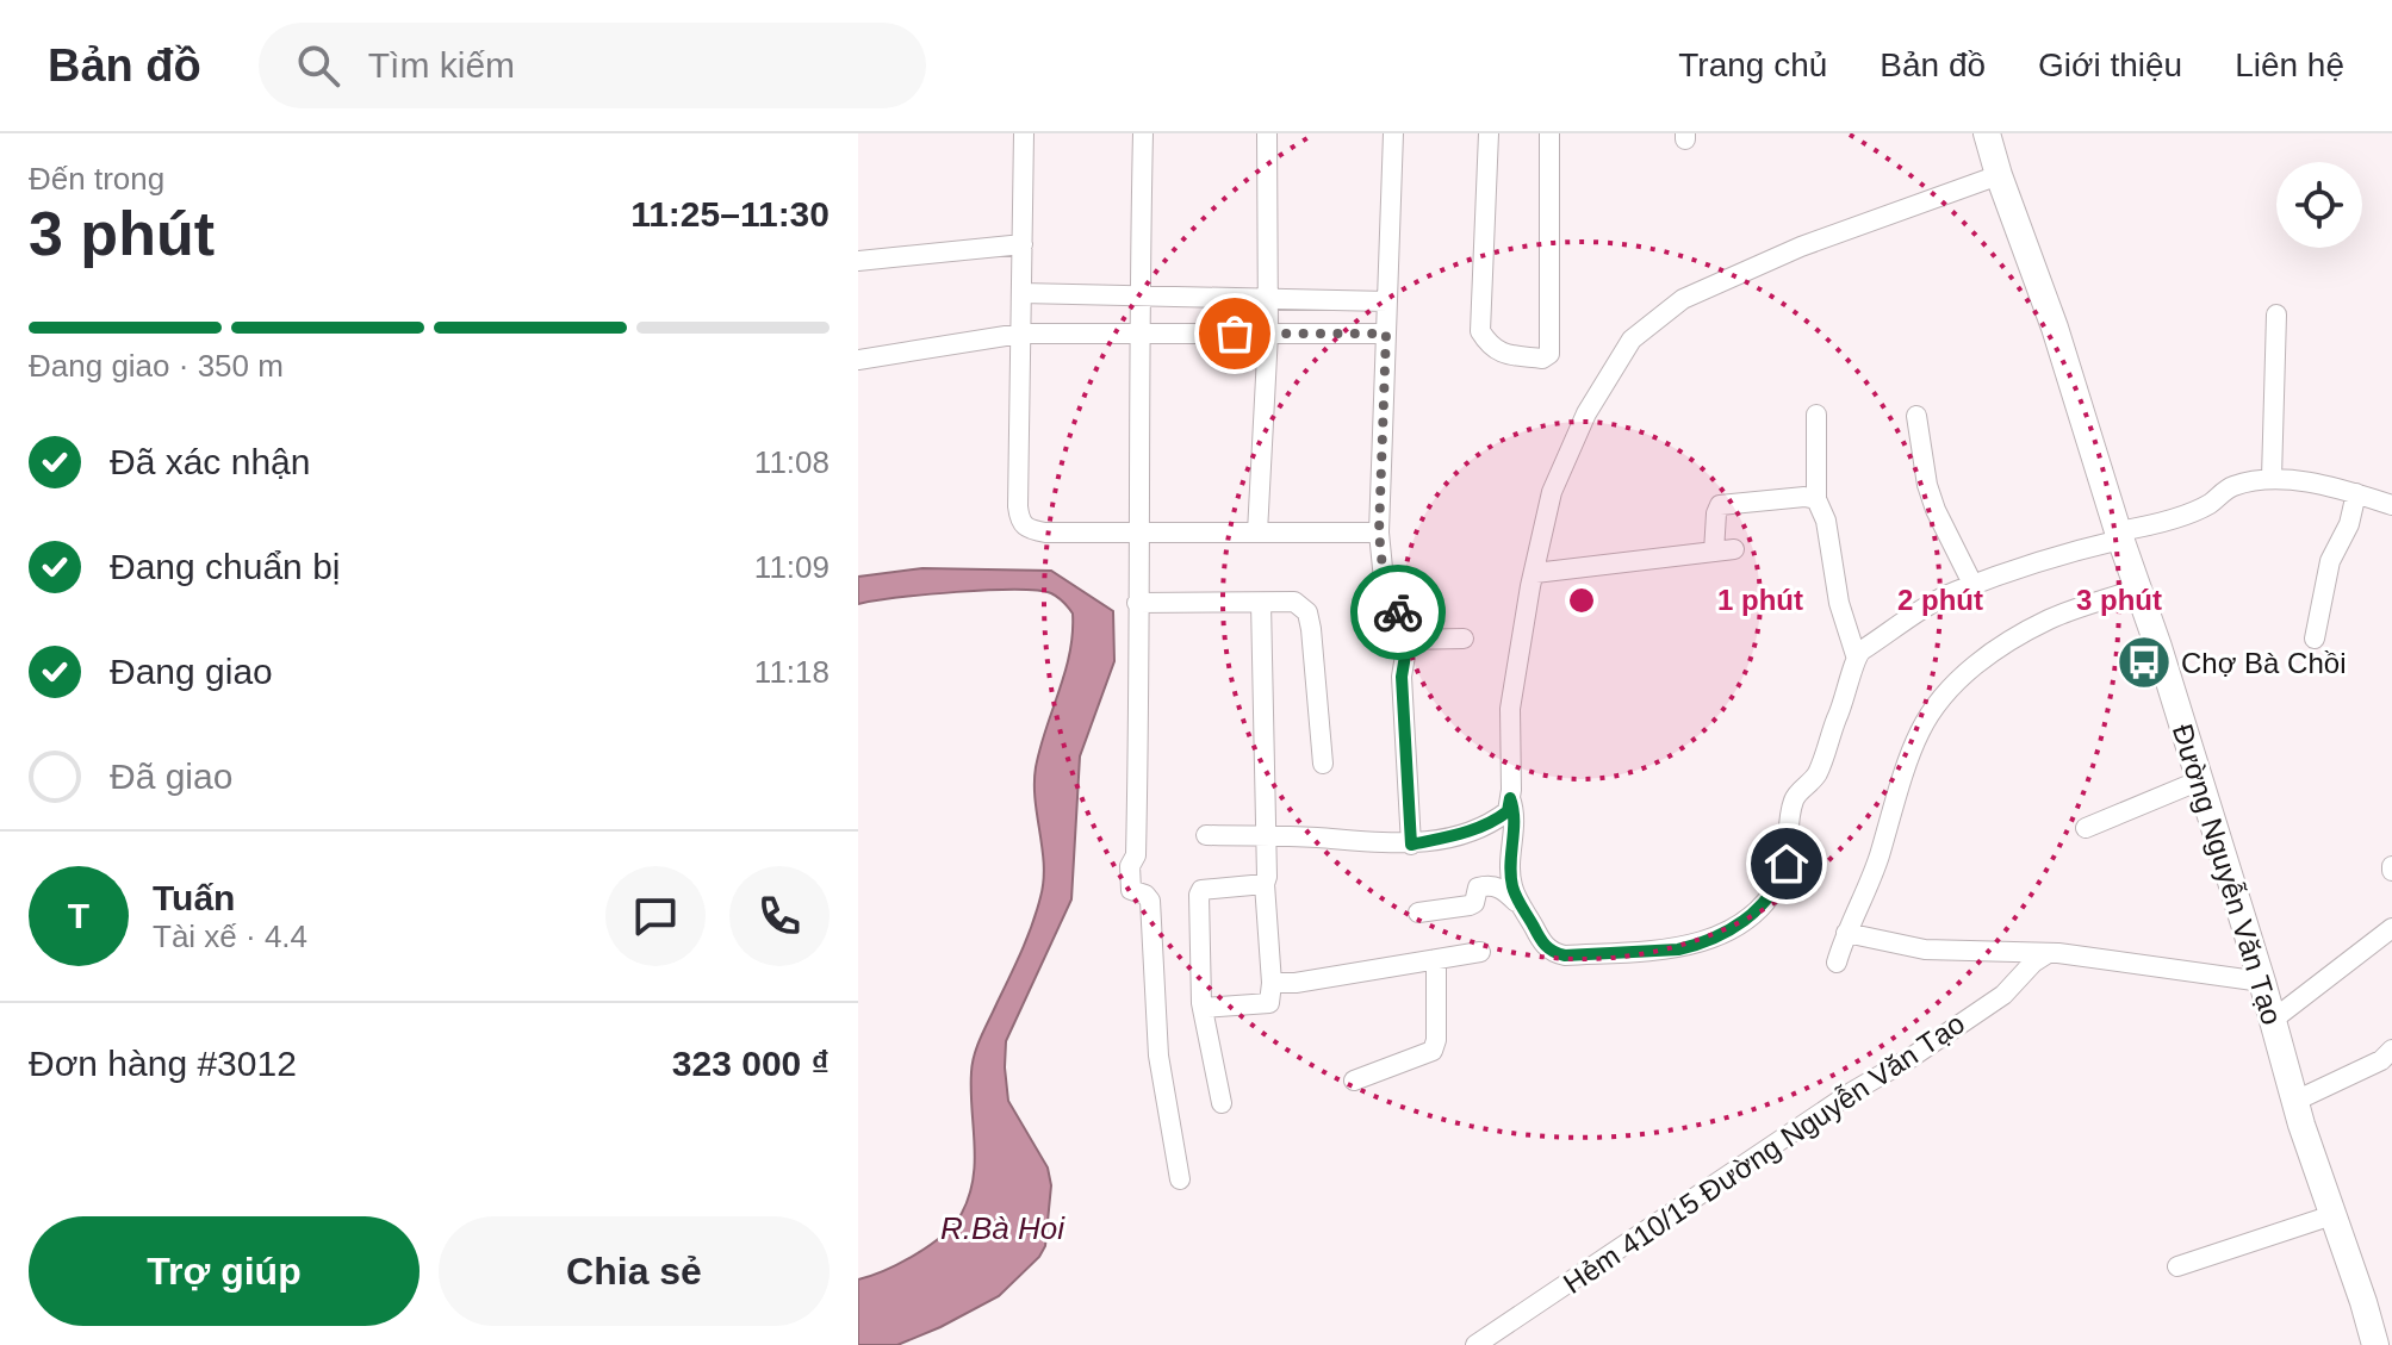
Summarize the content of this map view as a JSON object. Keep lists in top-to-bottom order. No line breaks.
{"streets":{"main road":["Đường Nguyễn Văn Tạo"],"street":["Hẻm 410/15 Đường Nguyễn Văn Tạo"]},"water":["R.Bà Hoi"],"places":{"bus stop":["Chợ Bà Chồi"]},"page":{"header":"Bản đồ","search":"Tìm kiếm","nav":["Trang chủ","Bản đồ","Giới thiệu","Liên hệ"],"heading":["3 phút","Đến trong","11:25–11:30"],"panel":["Tuấn","Tài xế · 4.4","Đơn hàng #3012","323 000 ₫"],"bar":"Đang giao · 350 m","list":[["Đã xác nhận","11:08"],["Đang chuẩn bị","11:09"],["Đang giao","11:18"],"Đã giao"],"round":"T","buttons":["Trợ giúp","Chia sẻ"]},"rings":["1 phút","2 phút","3 phút"]}
